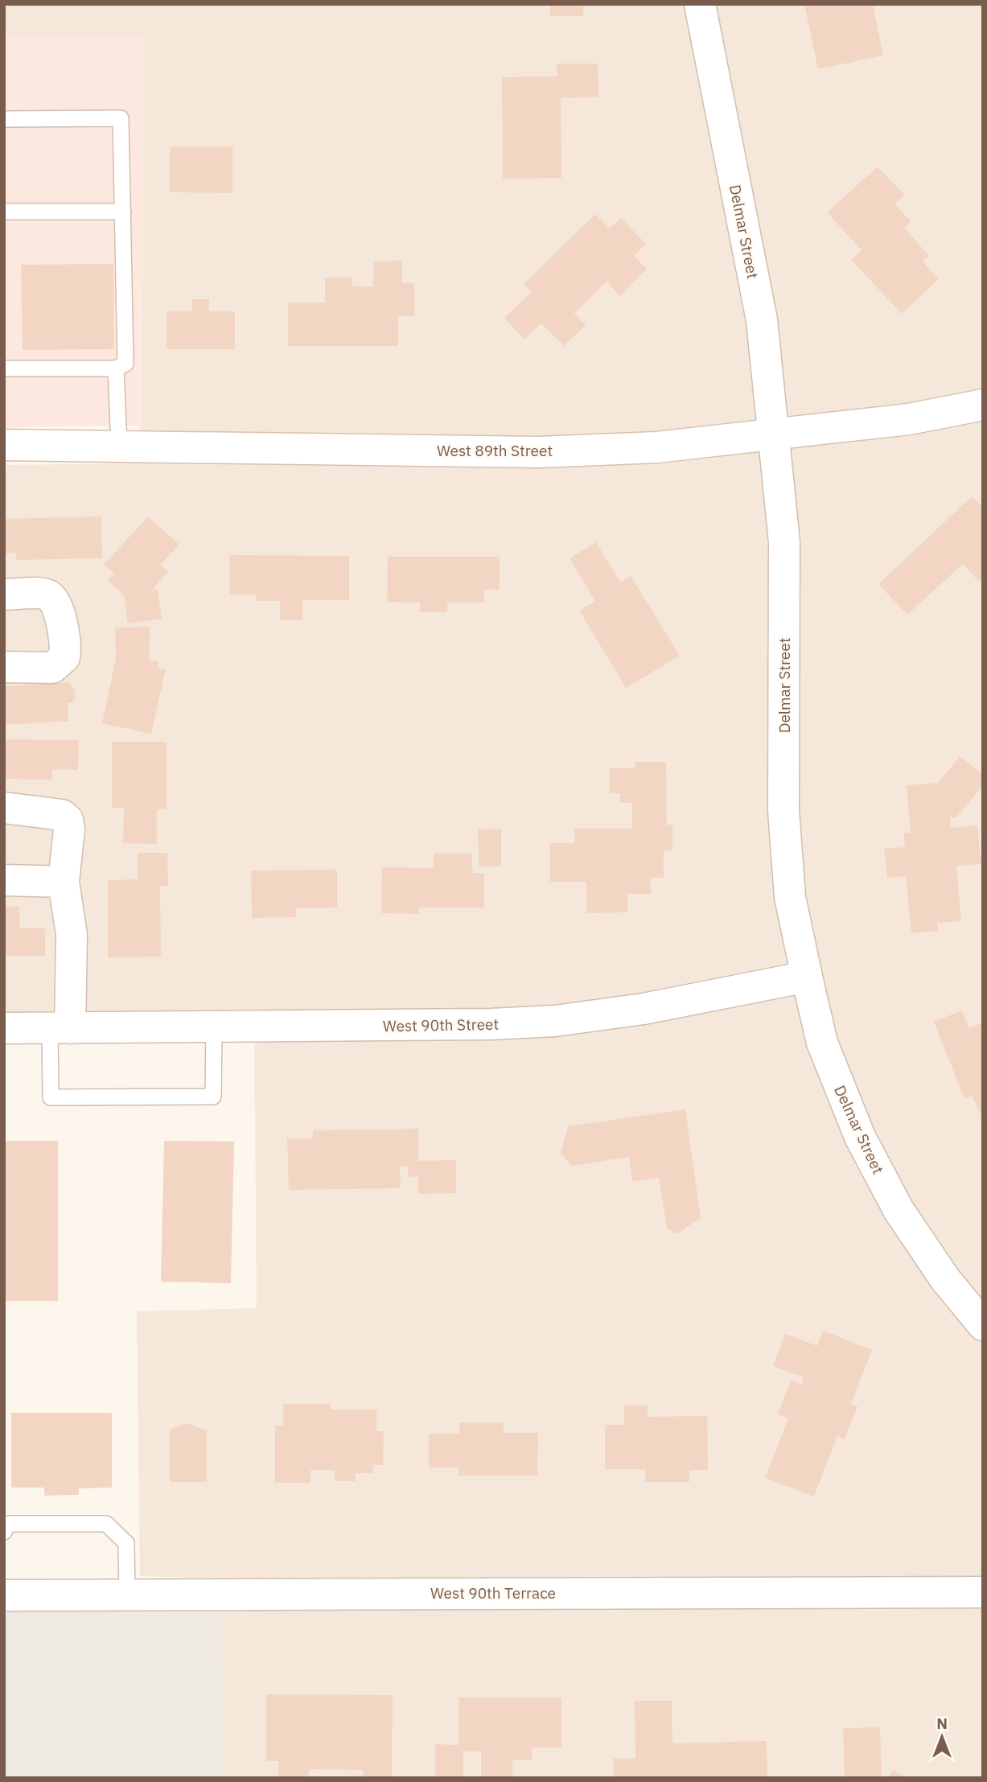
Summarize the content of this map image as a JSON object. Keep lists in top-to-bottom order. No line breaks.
{"streets":{"street":["Delmar Street","West 89th Street","West 90th Street","West 90th Terrace"]},"crossings":[["Delmar Street","West 89th Street"],["Delmar Street","West 90th Street"]],"north":"top"}
